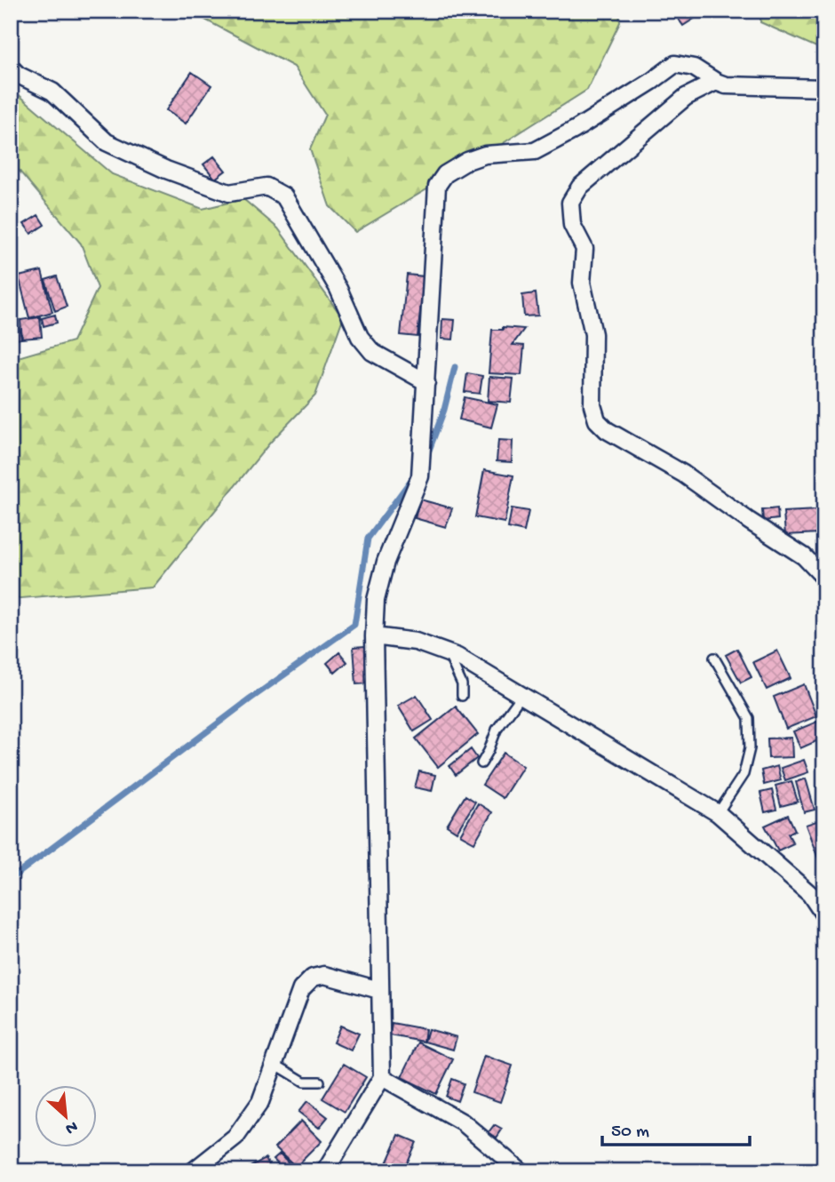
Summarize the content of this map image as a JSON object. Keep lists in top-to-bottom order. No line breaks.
{"scale_bar":"50 m","north":"bottom right"}
